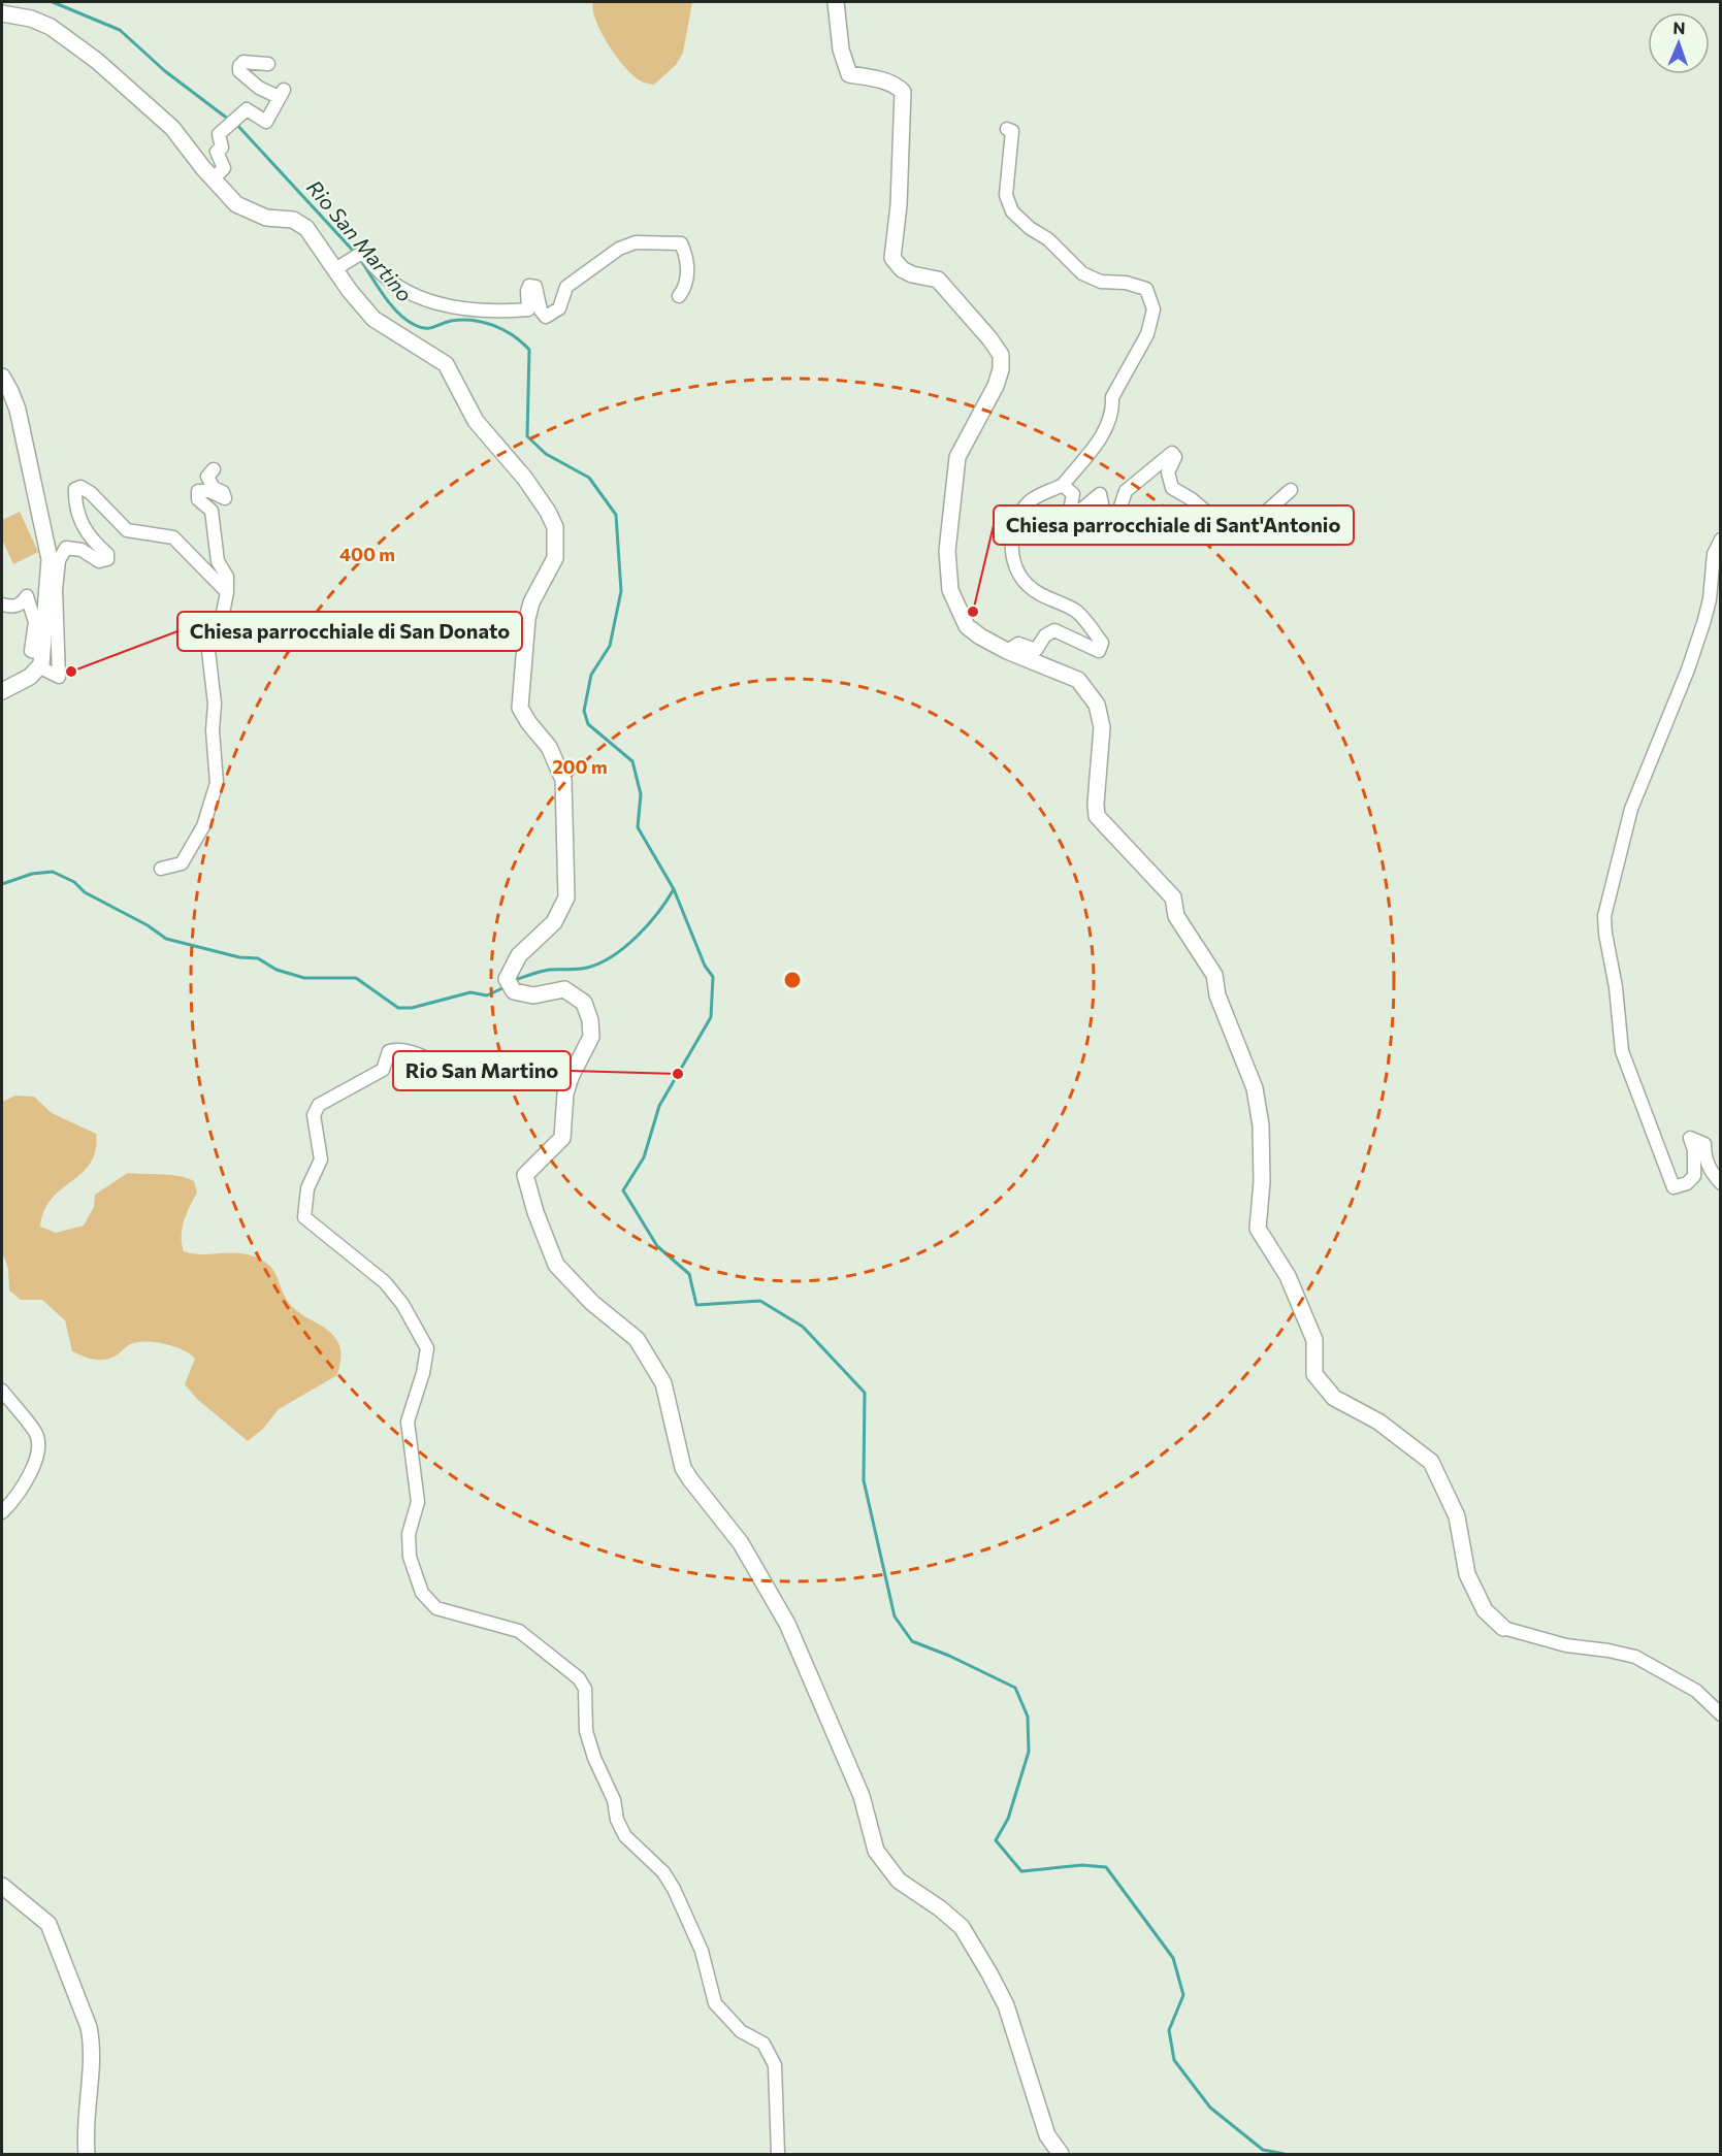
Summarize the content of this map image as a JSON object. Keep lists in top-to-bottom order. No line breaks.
{"water":["Rio San Martino"],"places":["Chiesa parrocchiale di Sant'Antonio","Chiesa parrocchiale di San Donato","Rio San Martino"],"north":"top","rings":["400 m","200 m"]}
